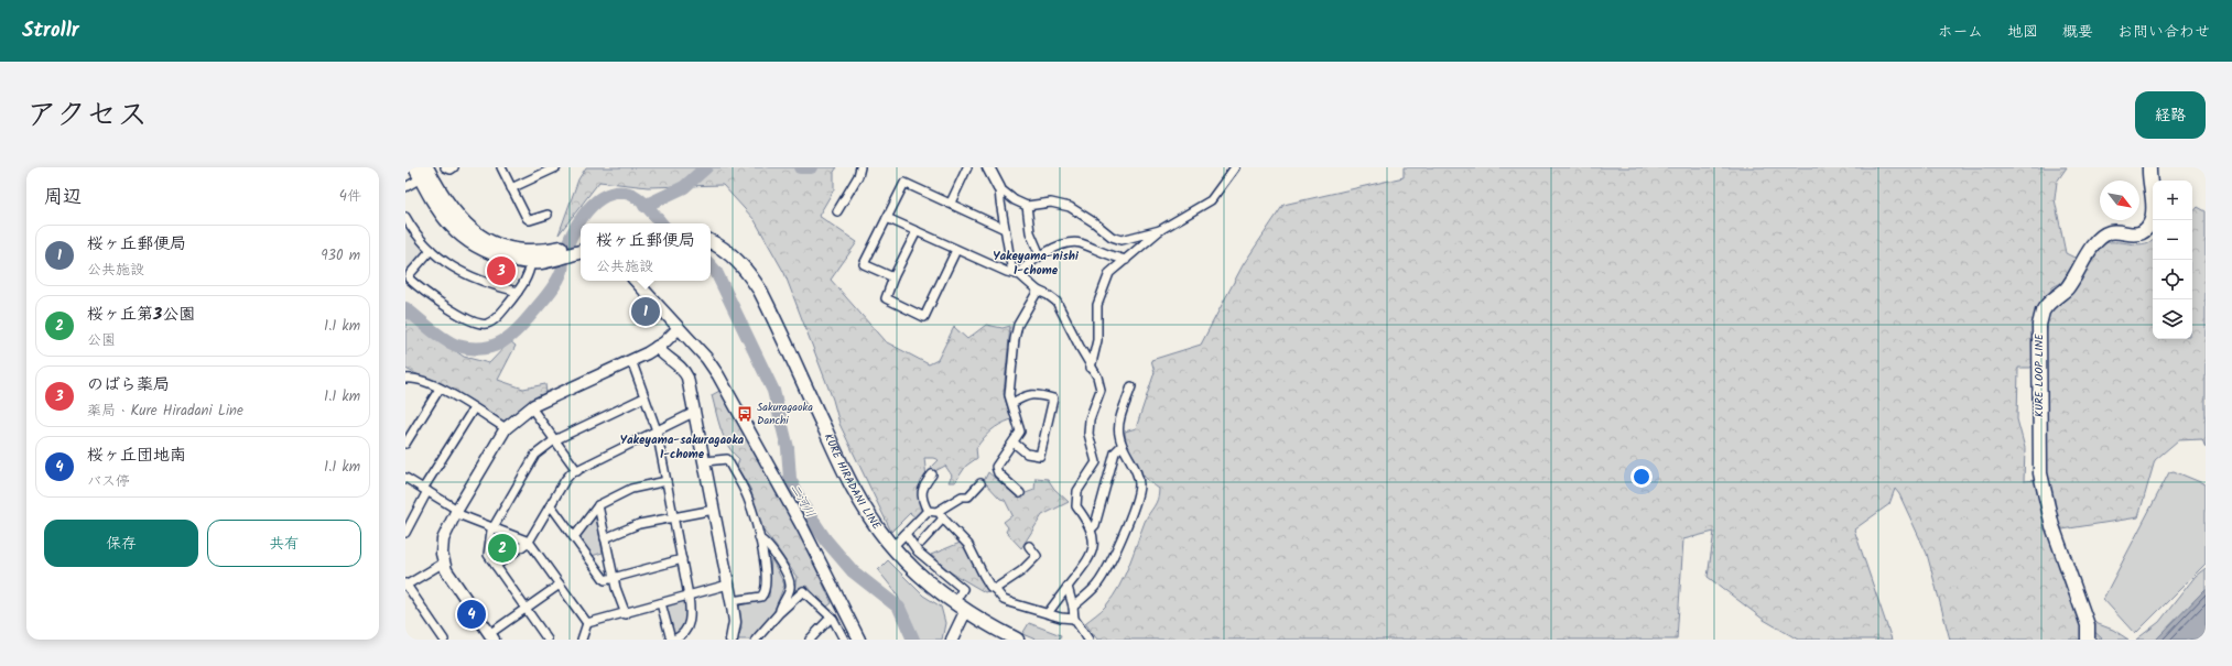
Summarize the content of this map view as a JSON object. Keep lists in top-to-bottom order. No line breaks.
{"streets":{"main road":["KURE LOOP LINE","KURE HIRADANI LINE"]},"districts":["Yakeyama-nishi 1-chome","Yakeyama-sakuragaoka 1-chome"],"water":["二河川"],"places":{"bus stop":["Sakuragaoka Danchi"]},"north":"bottom right","page":{"header":"Strollr","nav":["ホーム","地図","概要","お問い合わせ"],"title":"アクセス","buttons":["経路",["保存","共有"]],"heading":["周辺","4件"],"map_buttons":["+","−"],"popup":["桜ヶ丘郵便局","公共施設"],"list":[{"mark":"1","name":"桜ヶ丘郵便局","note":"公共施設","value":"930 m"},{"mark":"2","name":"桜ヶ丘第3公園","note":"公園","value":"1.1 km"},{"mark":"3","name":"のばら薬局","note":"薬局 · Kure Hiradani Line","value":"1.1 km"},{"mark":"4","name":"桜ヶ丘団地南","note":"バス停","value":"1.1 km"}],"pins":["3","1","2","4"]}}
